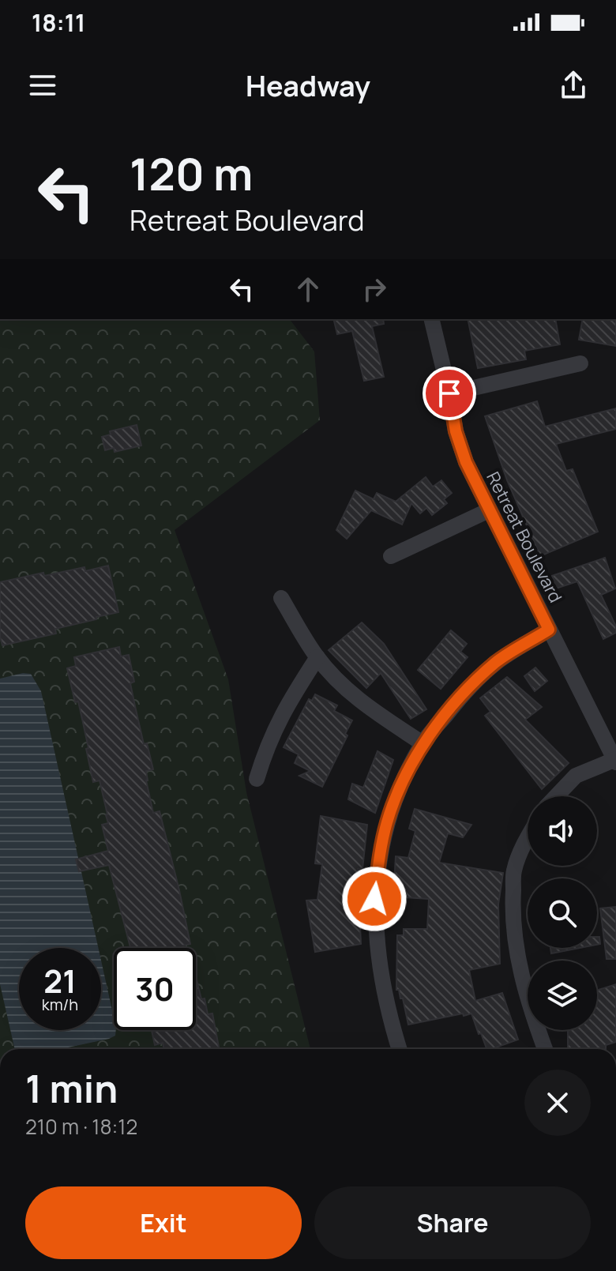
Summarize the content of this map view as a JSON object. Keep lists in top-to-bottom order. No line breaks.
{"streets":{"street":["Retreat Boulevard"]},"page":{"status":"18:11","header":"Headway","turn":["120 m","Retreat Boulevard"],"speed":"21 km/h","limit":"30","heading":["1 min","210 m · 18:12"],"buttons":["Exit","Share"]}}
